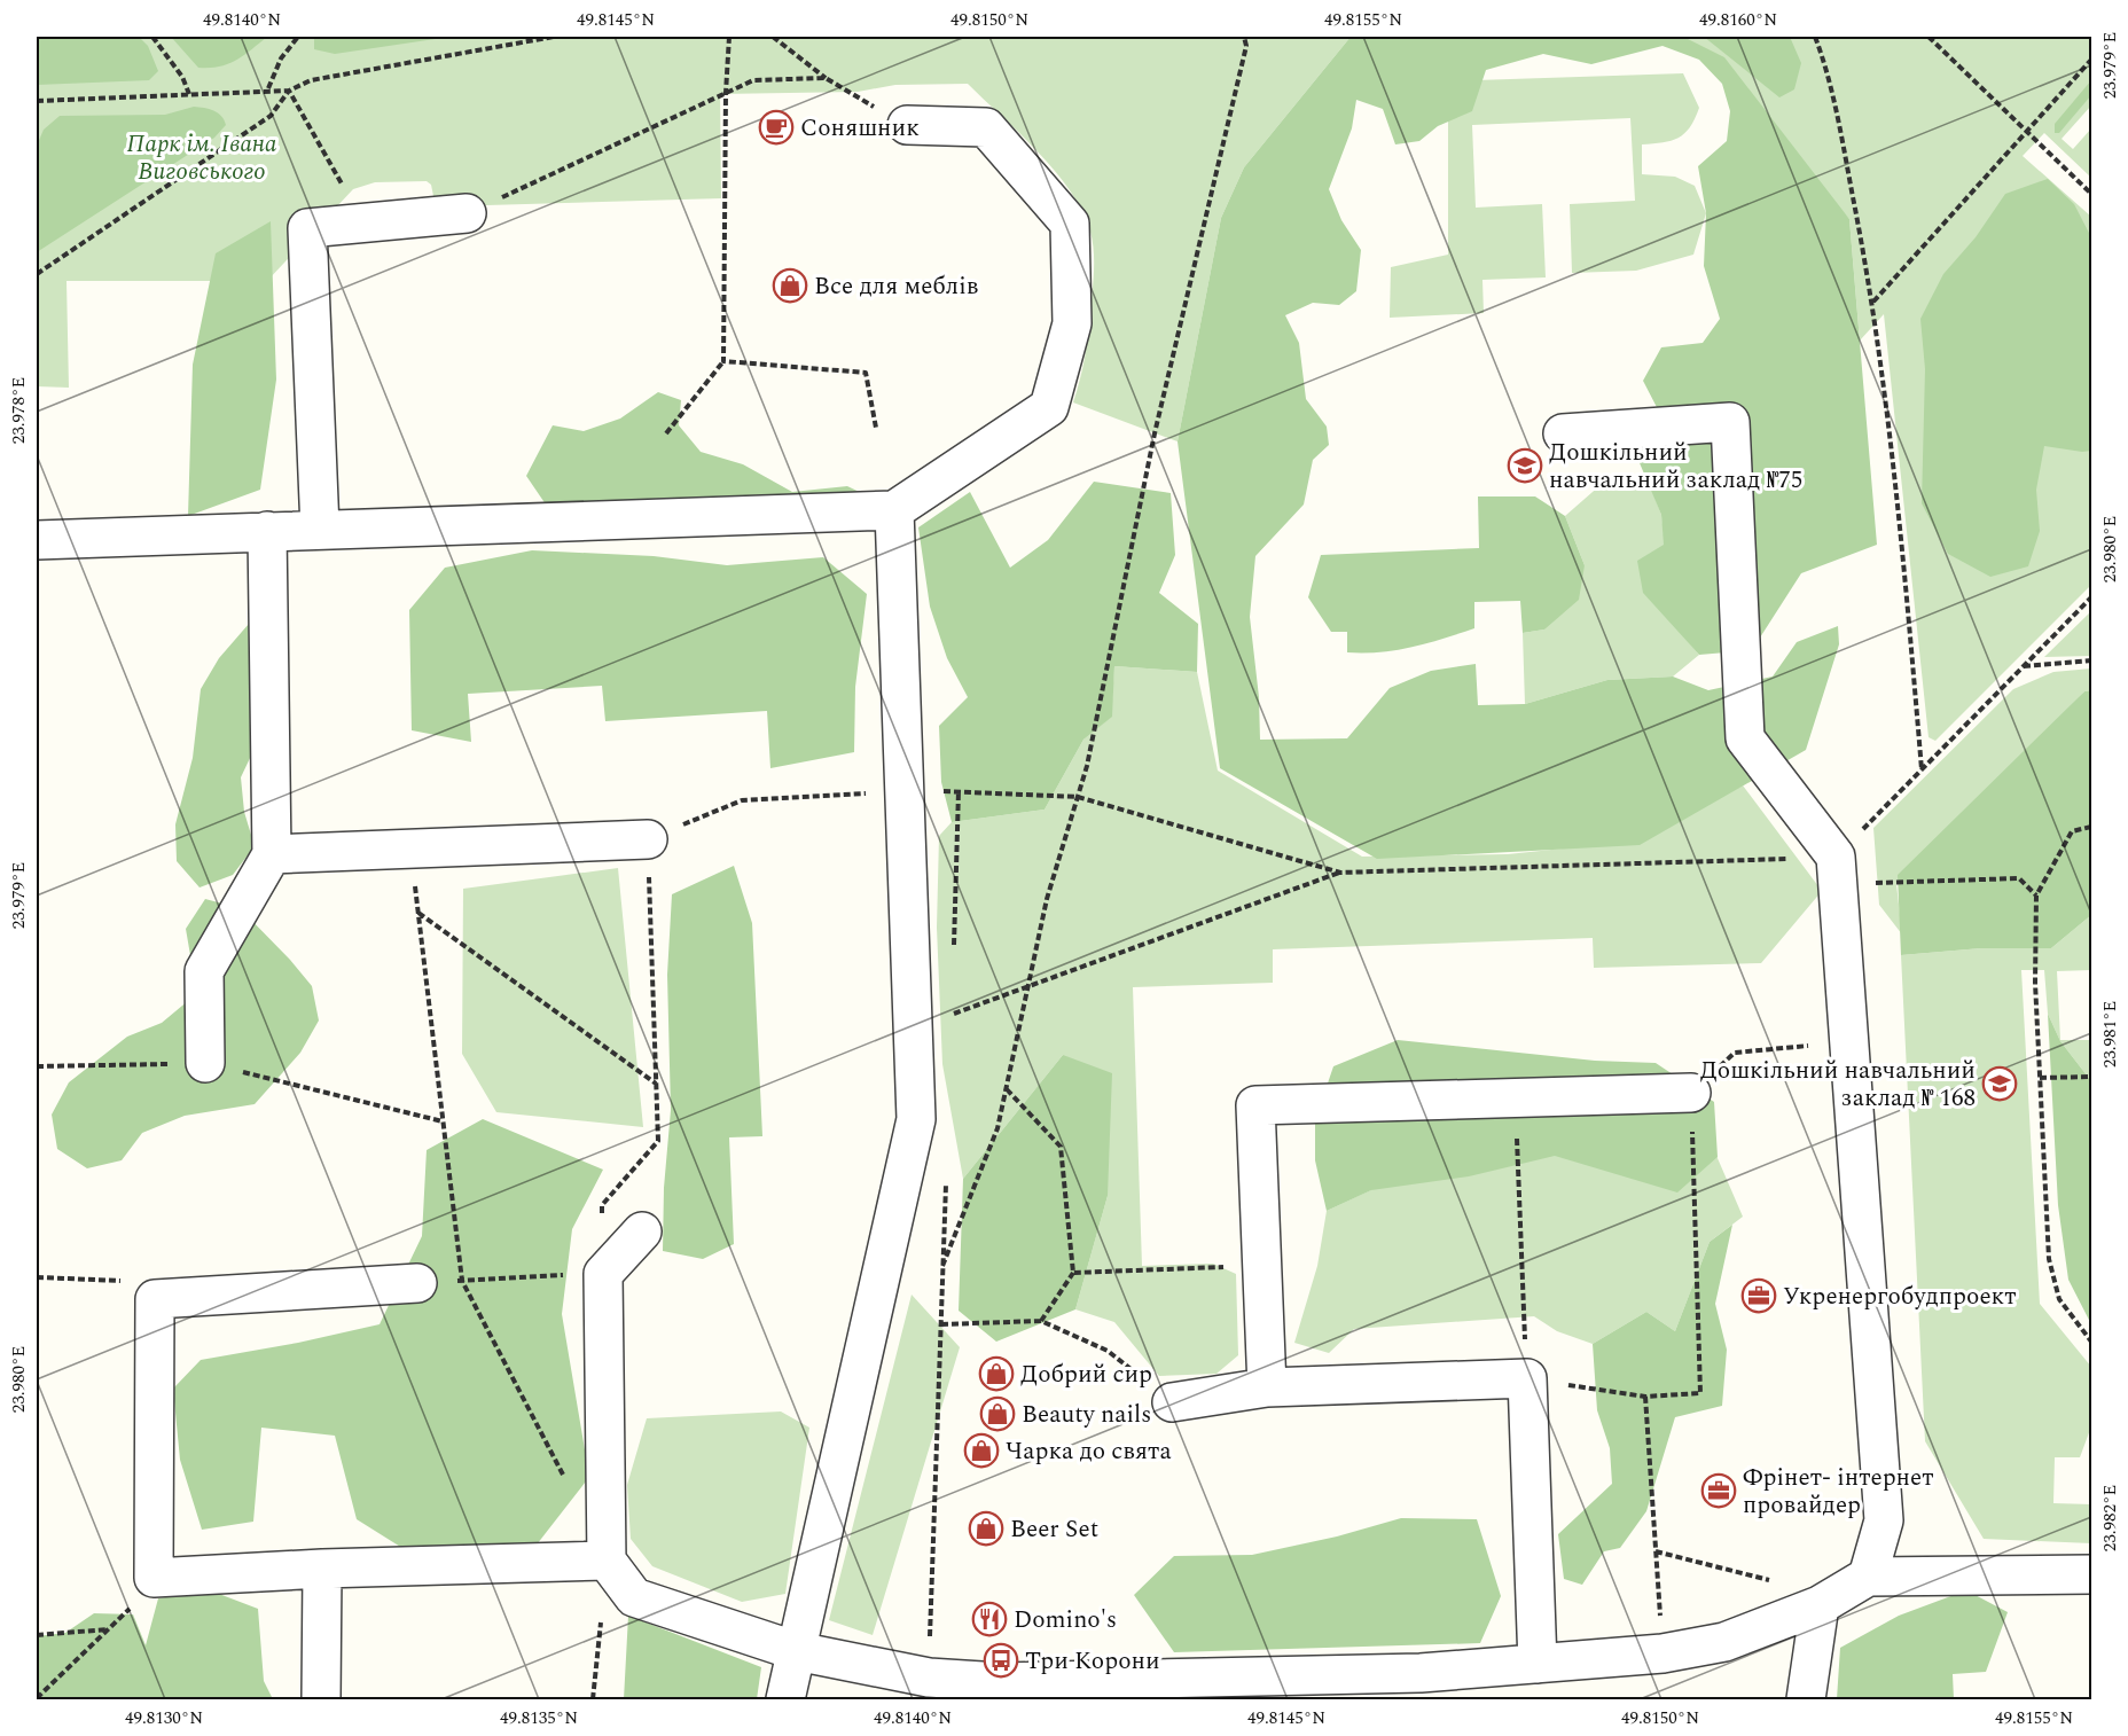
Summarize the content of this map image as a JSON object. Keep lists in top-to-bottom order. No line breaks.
{"parks":["Парк ім. Івана Виговського"],"places":{"cafe":["Соняшник"],"shop":["Все для меблів","Добрий сир","Beauty nails","Чарка до свята","Beer Set"],"school or university":["Дошкільний навчальний заклад №75","Дошкільний навчальний заклад № 168"],"office":["Укренергобудпроект","Фрінет- інтернет провайдер"],"restaurant":["Domino's"],"bus stop":["Три Корони"]},"coordinates":["49.8140°N","49.8145°N","49.8150°N","49.8155°N","49.8160°N","23.979°E","23.978°E","23.980°E","23.981°E","23.982°E","49.8130°N","49.8135°N"]}
